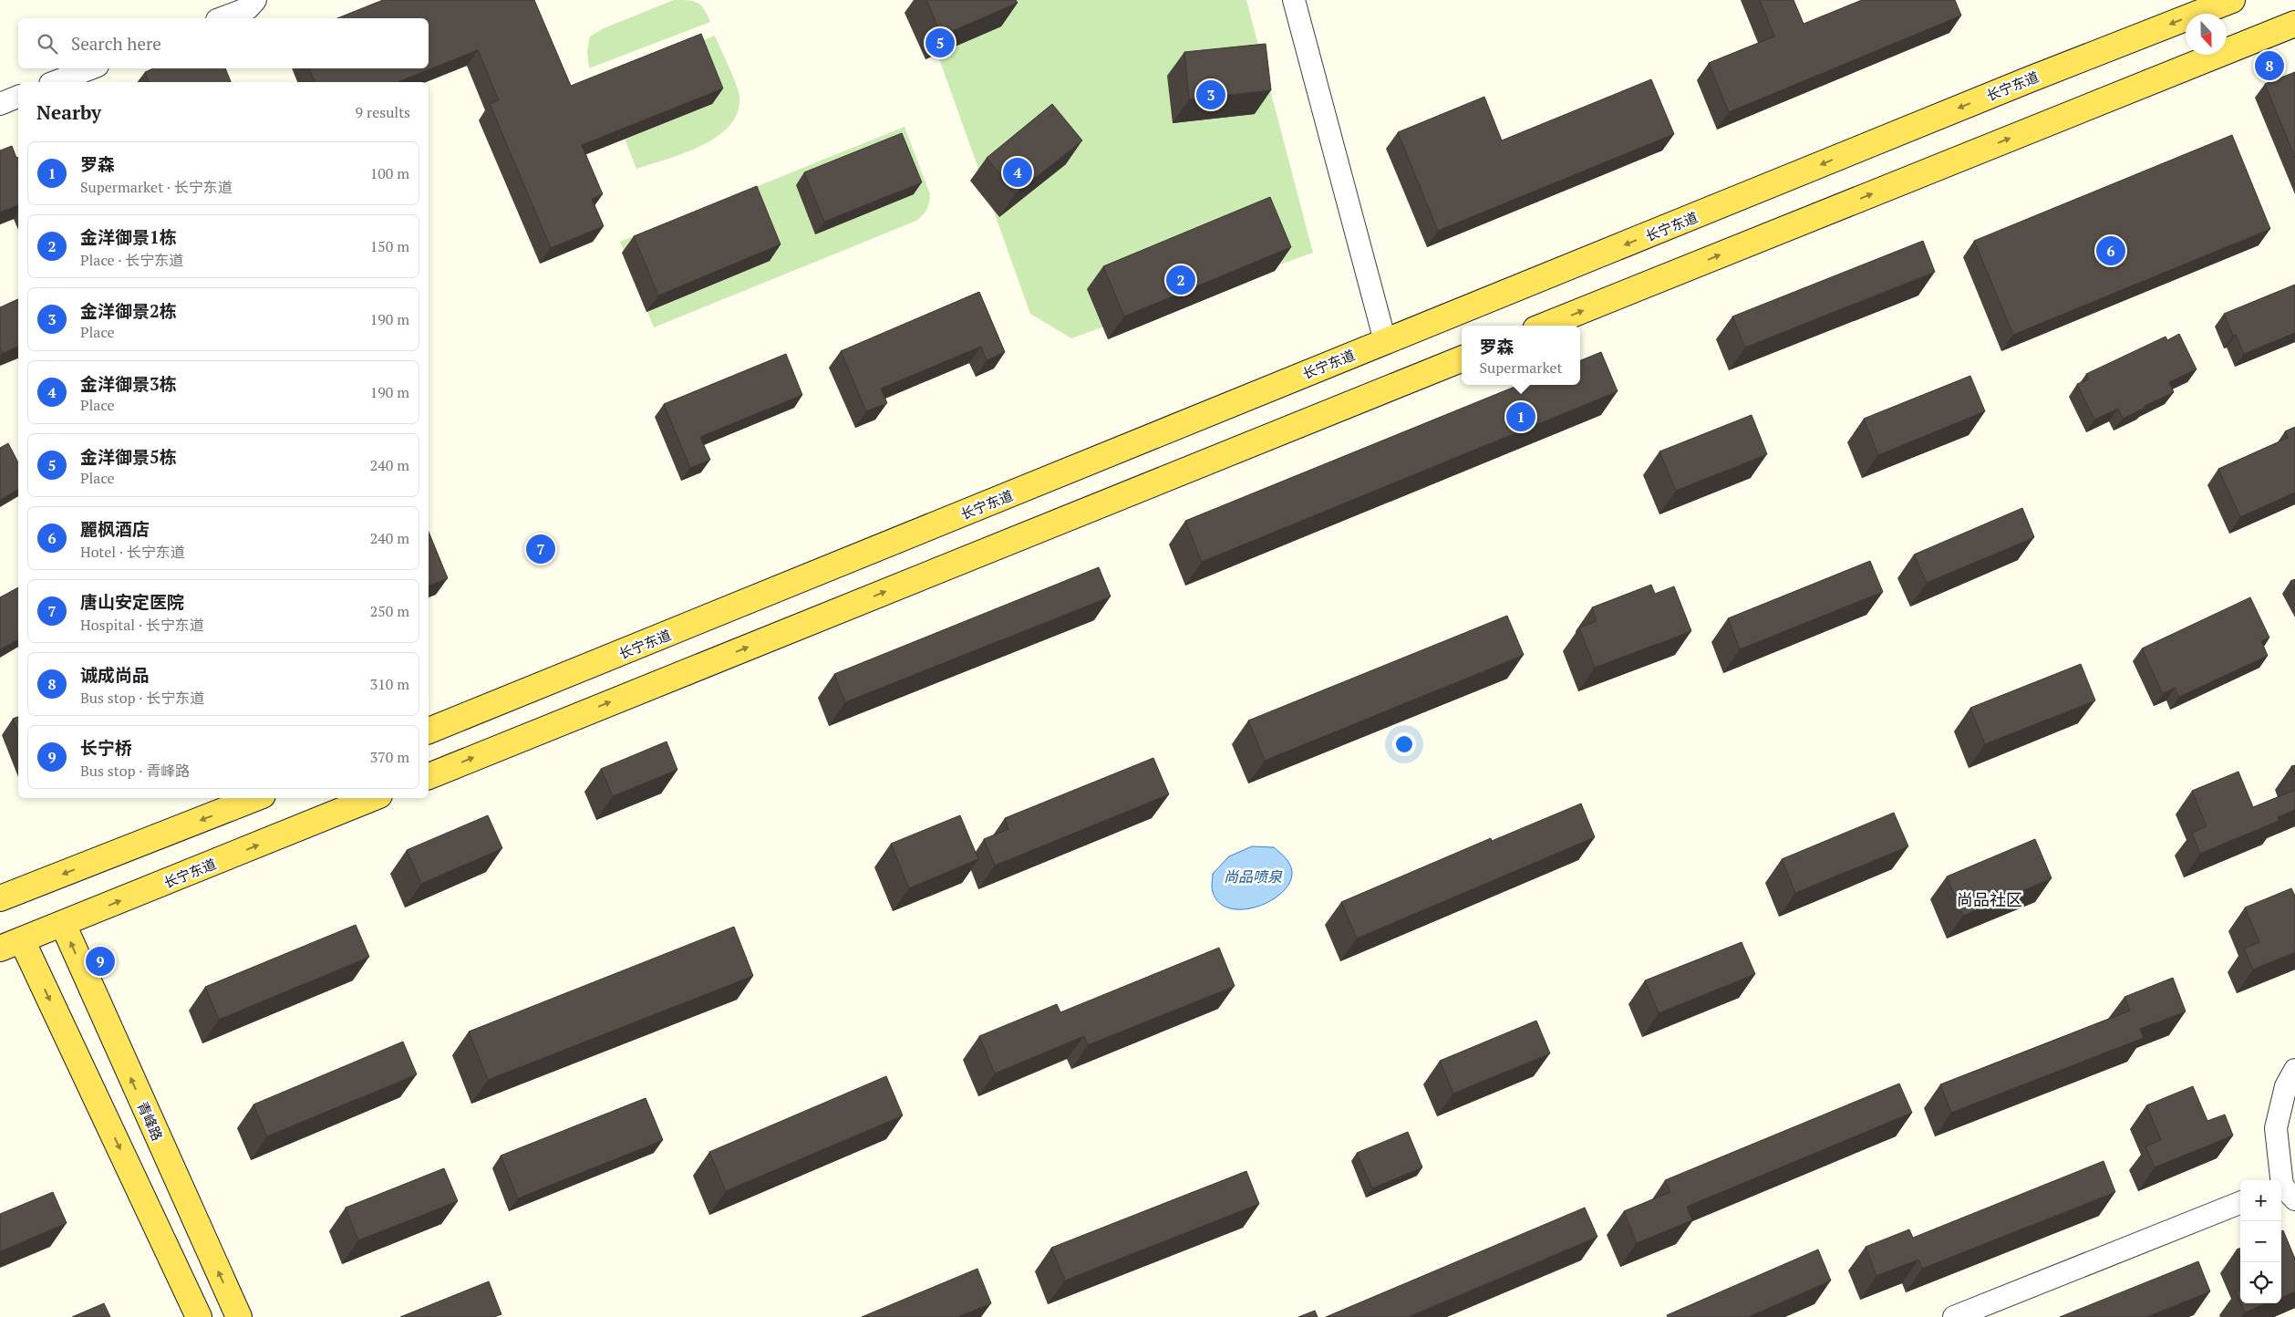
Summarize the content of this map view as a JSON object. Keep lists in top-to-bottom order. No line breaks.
{"streets":{"main road":["长宁东道","青峰路"]},"crossings":[["长宁东道","青峰路"]],"districts":["尚品社区"],"water":["尚品喷泉"],"north":"bottom","page":{"search":"Search here","pins":["5","8","3","4","6","2","1","7","9"],"heading":["Nearby","9 results"],"list":[{"mark":"1","name":"罗森","note":"Supermarket · 长宁东道","value":"100 m"},{"mark":"2","name":"金洋御景1栋","note":"Place · 长宁东道","value":"150 m"},{"mark":"3","name":"金洋御景2栋","note":"Place","value":"190 m"},{"mark":"4","name":"金洋御景3栋","note":"Place","value":"190 m"},{"mark":"5","name":"金洋御景5栋","note":"Place","value":"240 m"},{"mark":"6","name":"麗枫酒店","note":"Hotel · 长宁东道","value":"240 m"},{"mark":"7","name":"唐山安定医院","note":"Hospital · 长宁东道","value":"250 m"},{"mark":"8","name":"诚成尚品","note":"Bus stop · 长宁东道","value":"310 m"},{"mark":"9","name":"长宁桥","note":"Bus stop · 青峰路","value":"370 m"}],"popup":["罗森","Supermarket"],"map_buttons":["+","−"]}}
